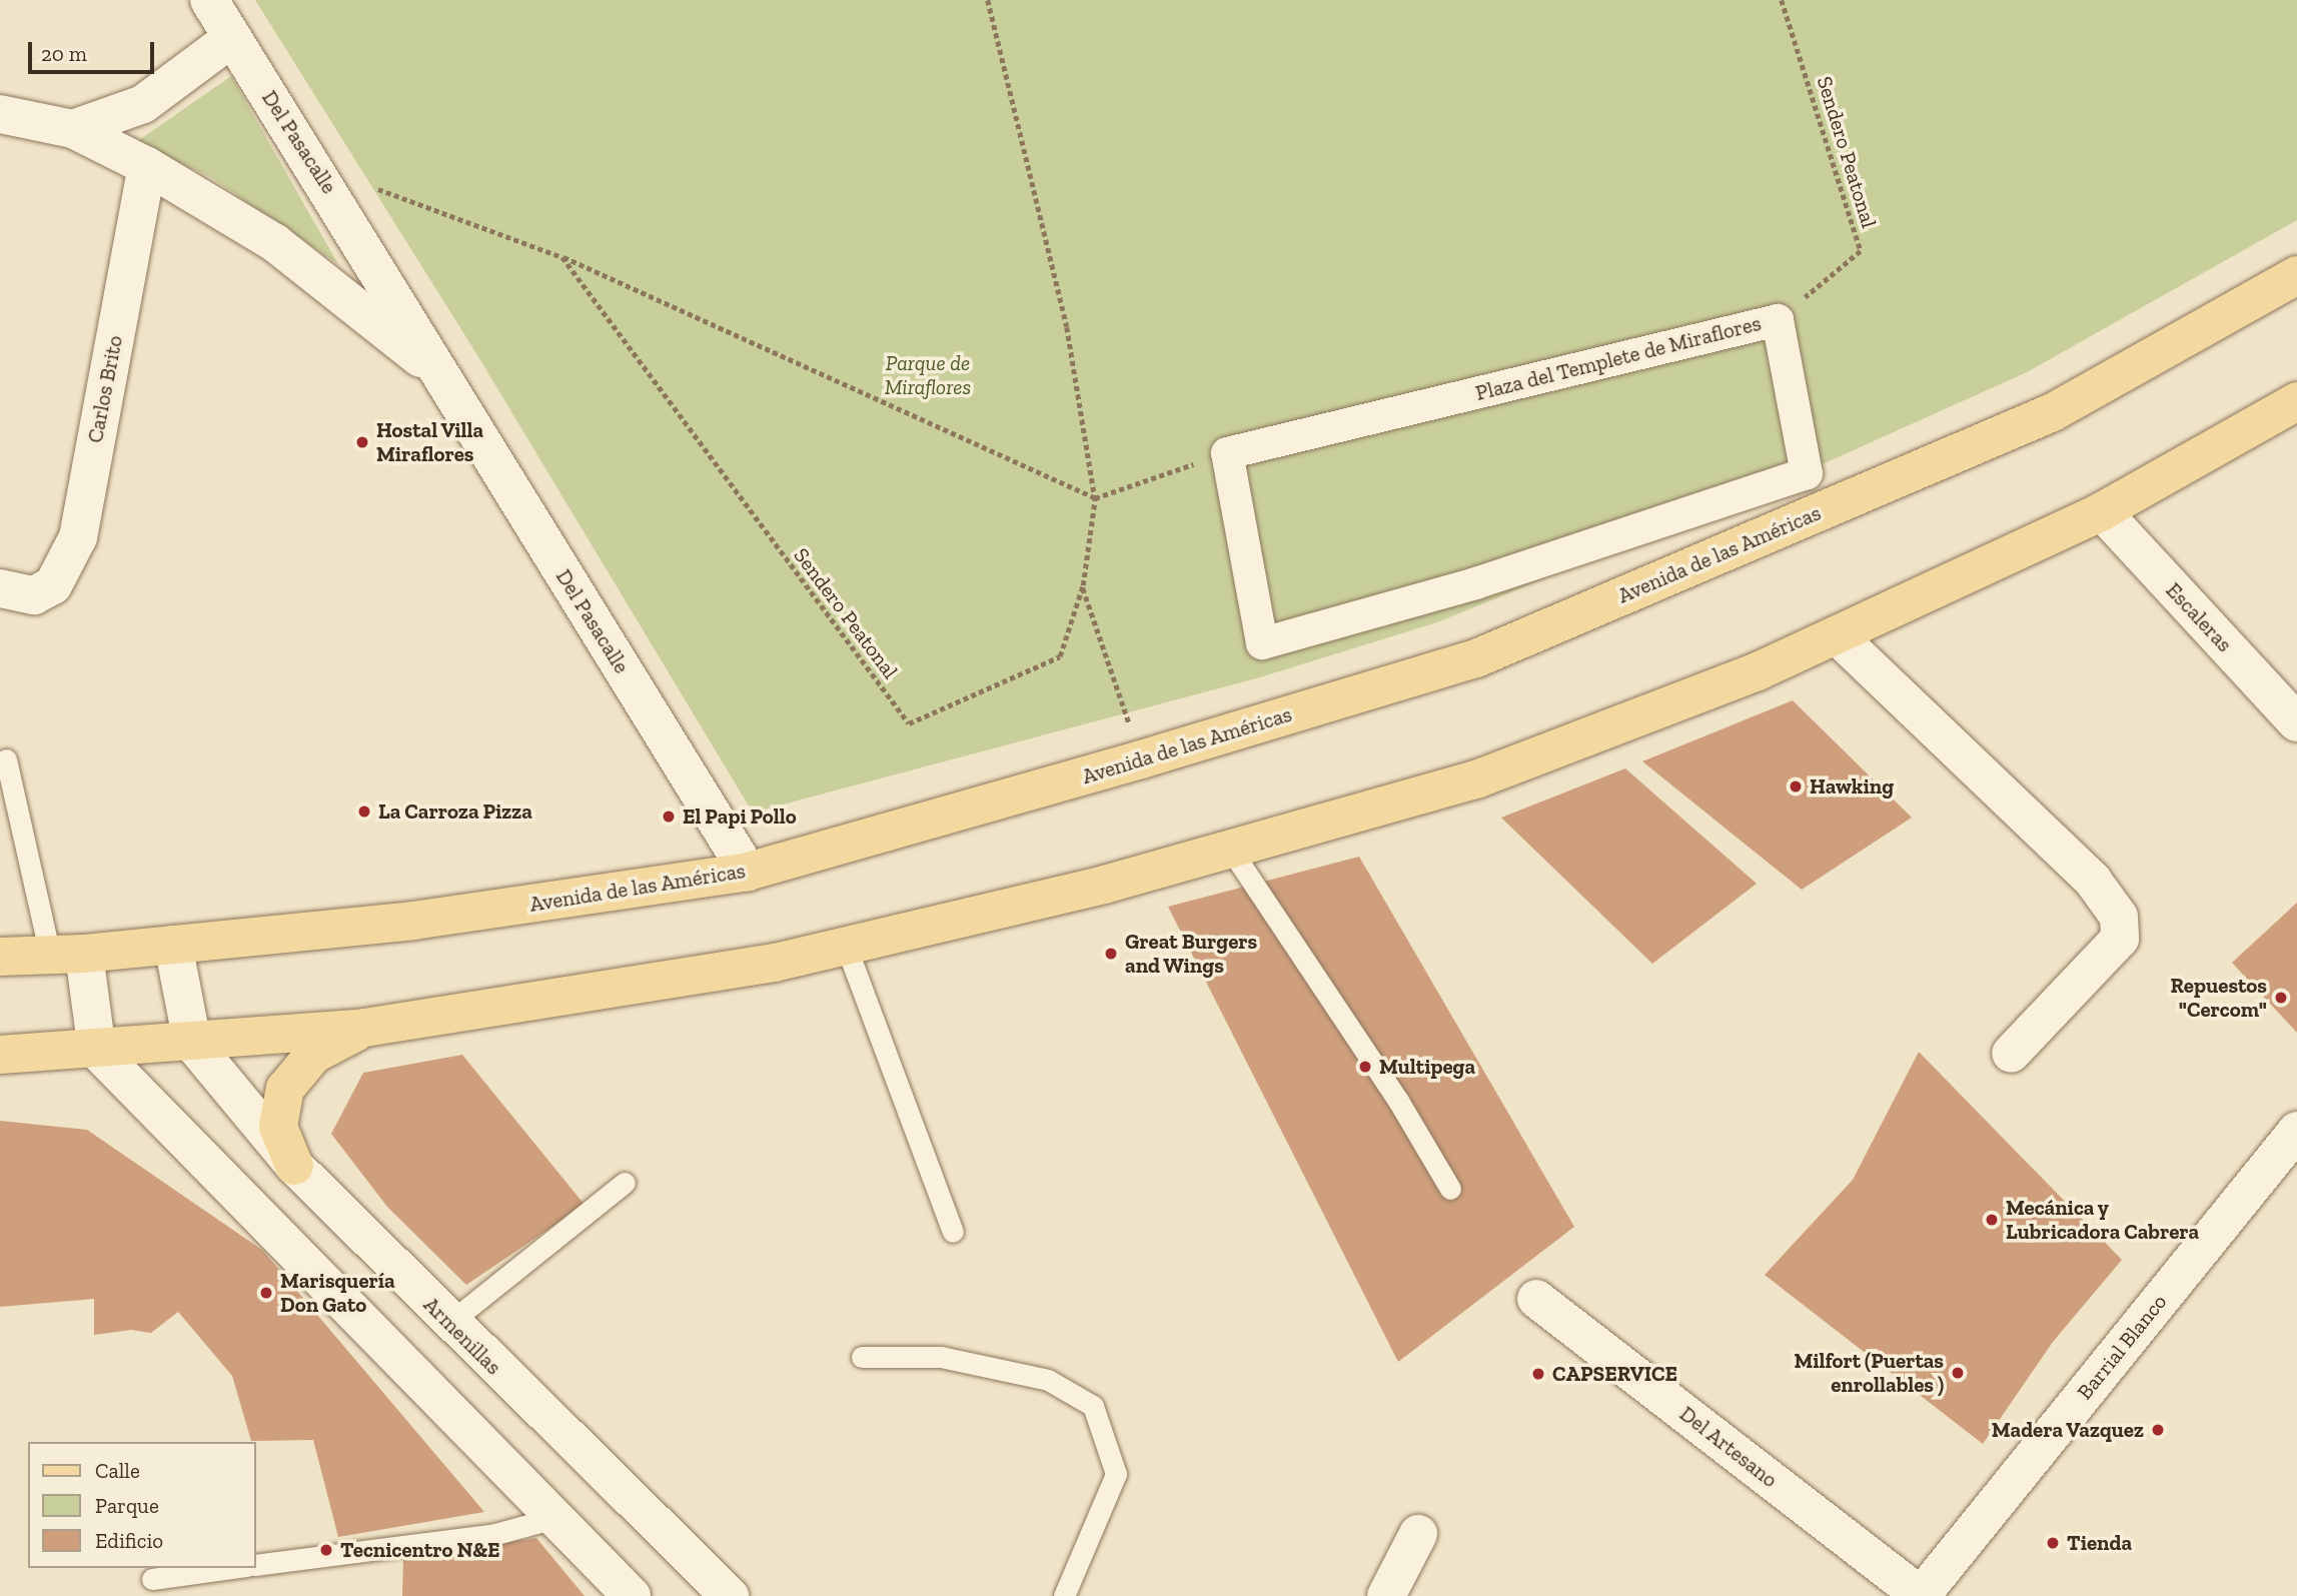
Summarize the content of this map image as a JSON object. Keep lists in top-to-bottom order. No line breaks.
{"streets":{"main road":["Avenida de las Américas"],"street":["Del Pasacalle","Plaza del Templete de Miraflores","Carlos Brito","Escaleras","Armenillas","Barrial Blanco","Del Artesano"],"path":["Sendero Peatonal"]},"crossings":[["Del Pasacalle","Carlos Brito"],["Del Pasacalle","Avenida de las Américas"],["Sendero Peatonal","Plaza del Templete de Miraflores"],["Avenida de las Américas","Armenillas"],["Barrial Blanco","Del Artesano"]],"parks":["Parque de Miraflores"],"places":["Hostal Villa Miraflores","Hawking","La Carroza Pizza","El Papi Pollo","Great Burgers and Wings","Repuestos \"Cercom\"","Multipega","Mecánica y Lubricadora Cabrera","Marisquería Don Gato","Milfort (Puertas enrollables )","CAPSERVICE","Madera Vazquez","Tienda","Tecnicentro N&E"],"legend":["Calle","Parque","Edificio"],"scale_bar":"20 m"}
